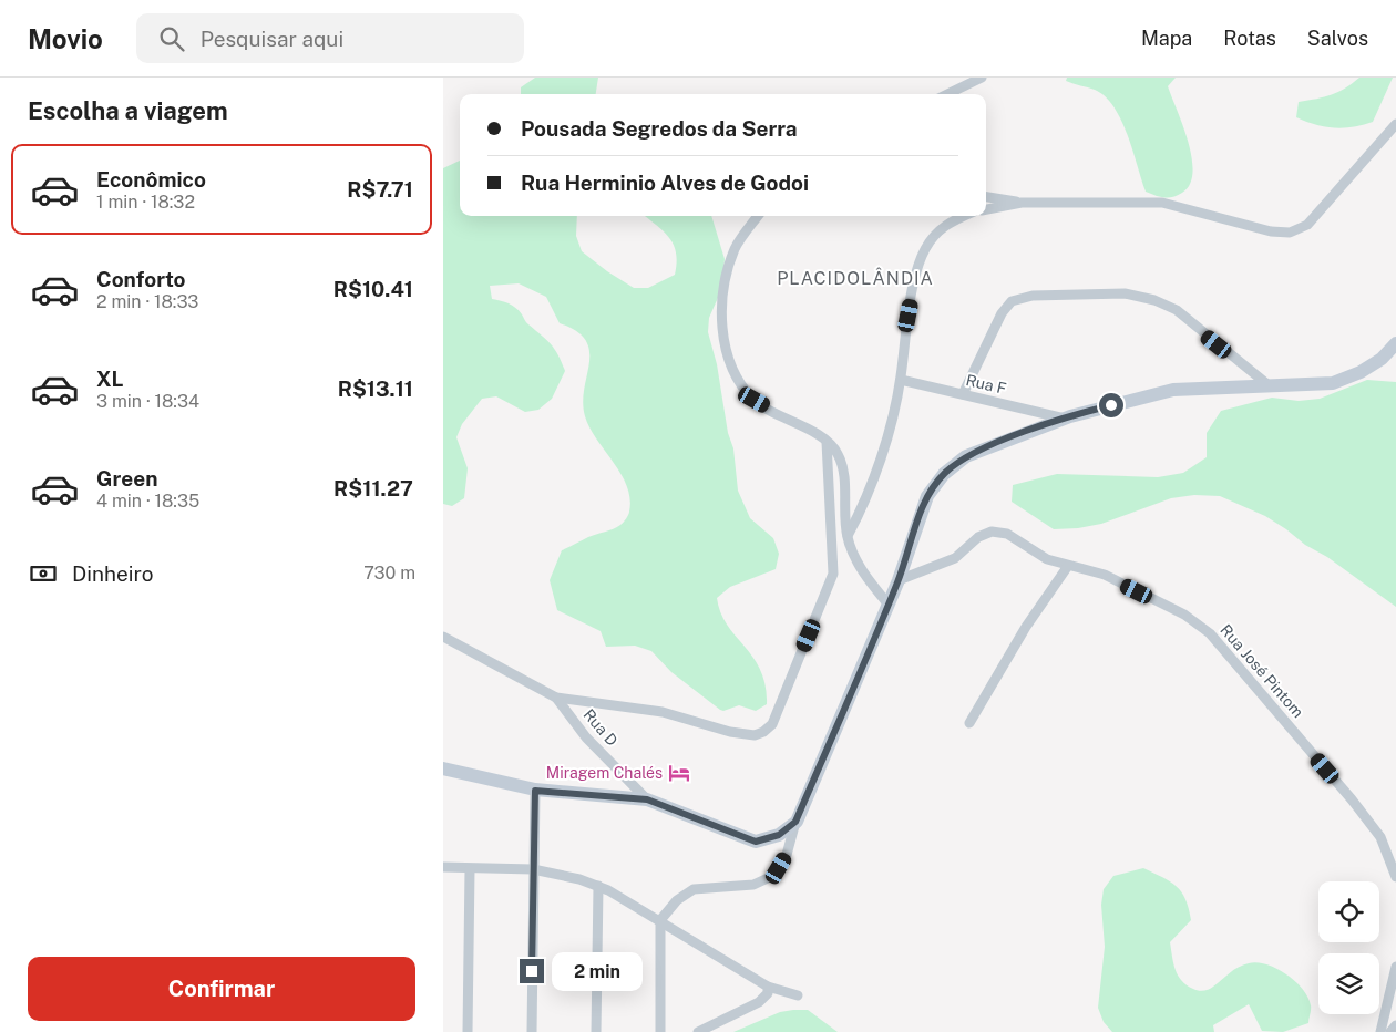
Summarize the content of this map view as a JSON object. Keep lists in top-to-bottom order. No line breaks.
{"streets":{"street":["Rua F","Rua José Pintom","Rua D"]},"districts":["PLACIDOLÂNDIA"],"places":{"hotel":["Miragem Chalés"]},"page":{"header":"Movio","search":"Pesquisar aqui","nav":["Mapa","Rotas","Salvos"],"heading":"Escolha a viagem","banner":["Pousada Segredos da Serra","Rua Herminio Alves de Godoi"],"list":[{"name":"Econômico","note":"1 min · 18:32","value":"R$7.71"},{"name":"Conforto","note":"2 min · 18:33","value":"R$10.41"},{"name":"XL","note":"3 min · 18:34","value":"R$13.11"},{"name":"Green","note":"4 min · 18:35","value":"R$11.27"}],"pay":["Dinheiro","730 m"],"buttons":"Confirmar","bubble":"2 min"}}
